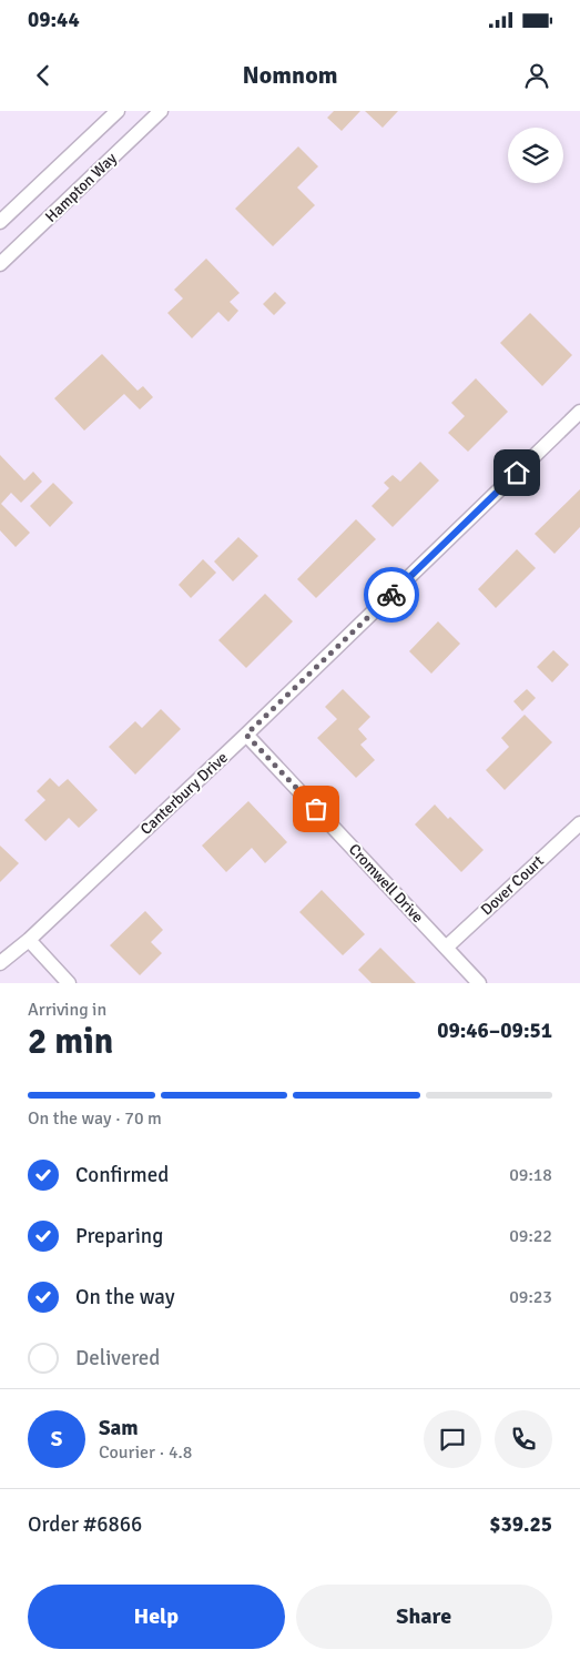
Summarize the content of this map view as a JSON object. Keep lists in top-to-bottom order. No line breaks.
{"streets":{"street":["Hampton Way","Canterbury Drive","Cromwell Drive","Dover Court"]},"crossings":[["Canterbury Drive","Cromwell Drive"],["Cromwell Drive","Dover Court"]],"page":{"status":"09:44","header":"Nomnom","heading":["2 min","Arriving in","09:46–09:51"],"panel":["Sam","Courier · 4.8","Order #6866","$39.25"],"bar":"On the way · 70 m","list":[["Confirmed","09:18"],["Preparing","09:22"],["On the way","09:23"],"Delivered"],"round":"S","buttons":["Help","Share"]}}
